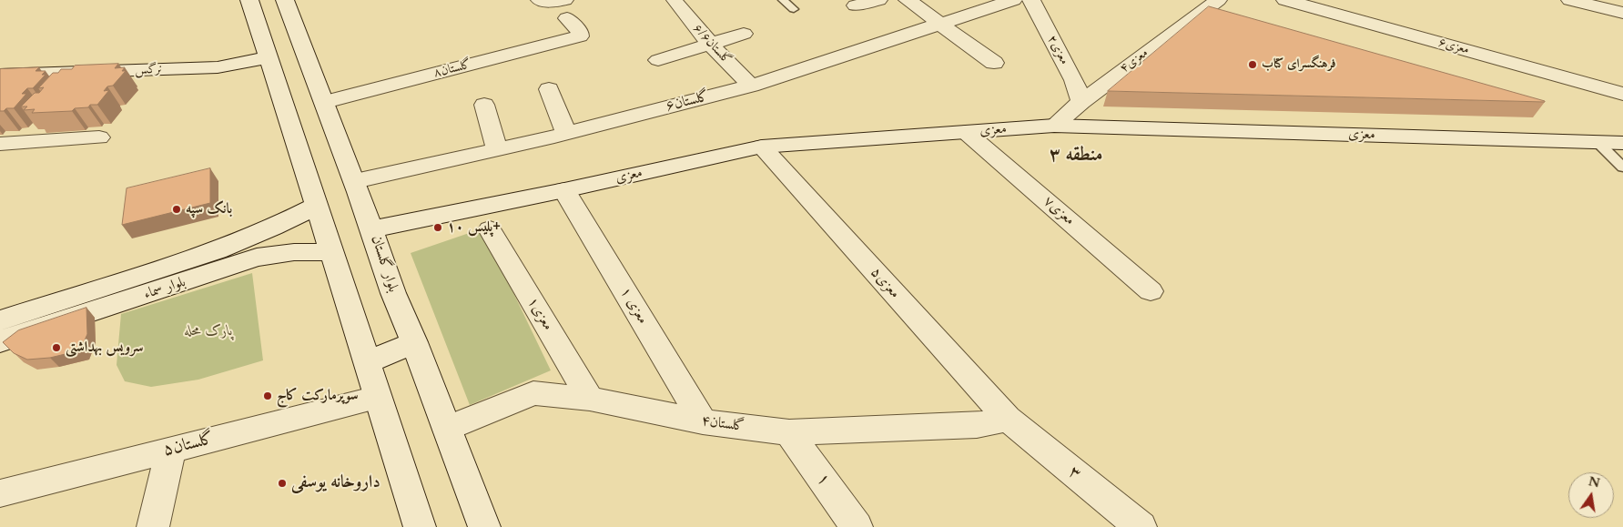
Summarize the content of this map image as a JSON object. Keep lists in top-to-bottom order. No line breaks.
{"streets":{"street":["۶/۶گلستان","۶معزی","۲معزی","۴معزی","گلستان۸","نرگس","گلستان۶","معزی","۷معزی","بلوار گلستان","۵معزی","بلوار سماء","معزی ۱","۱معزی","گلستان۴","گلستان۵","۳","۱"]},"crossings":[["۶/۶گلستان","گلستان۶"],["۲معزی","۴معزی"],["۴معزی","معزی"],["گلستان۸","بلوار گلستان"],["گلستان۶","بلوار گلستان"],["معزی","۷معزی"],["معزی","بلوار گلستان"],["معزی","۵معزی"],["معزی","معزی ۱"],["بلوار گلستان","گلستان۴"],["۵معزی","گلستان۴"],["۵معزی","۳"],["معزی ۱","گلستان۴"],["۱معزی","گلستان۴"],["گلستان۴","۳"],["گلستان۴","۱"]],"districts":["منطقه ۳"],"parks":["پارک محله"],"places":["فرهنگسرای کتاب","بانک سپه","پلیس ۱۰+","سرویس بهداشتی","سوپرمارکت کاج","داروخانه یوسفی"],"north":"top"}
